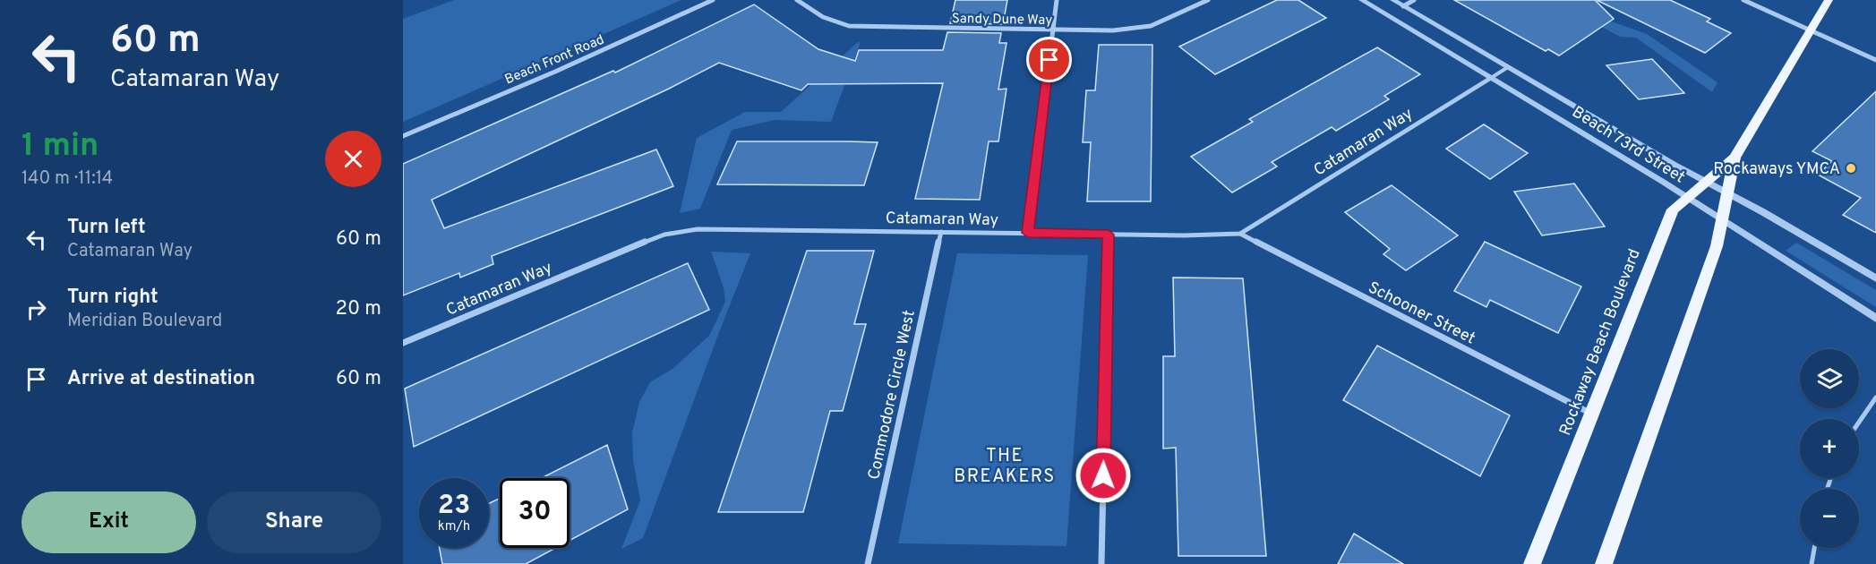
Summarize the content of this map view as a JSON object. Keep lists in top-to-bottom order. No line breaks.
{"streets":{"main road":["Rockaway Beach Boulevard"],"street":["Sandy Dune Way","Beach Front Road","Catamaran Way","Beach 73rd Street","Schooner Street","Commodore Circle West"]},"crossings":[["Catamaran Way","Beach 73rd Street"],["Catamaran Way","Schooner Street"],["Catamaran Way","Commodore Circle West"],["Beach 73rd Street","Rockaway Beach Boulevard"],["Schooner Street","Rockaway Beach Boulevard"]],"districts":["THE BREAKERS"],"places":["Rockaways YMCA"],"page":{"turn":["60 m","Catamaran Way"],"heading":["1 min","140 m · 11:14"],"list":[{"name":"Turn left","note":"Catamaran Way","value":"60 m"},{"name":"Turn right","note":"Meridian Boulevard","value":"20 m"},{"name":"Arrive at destination","value":"60 m"}],"map_buttons":["+","−"],"speed":"23 km/h","limit":"30","buttons":["Exit","Share"]}}
